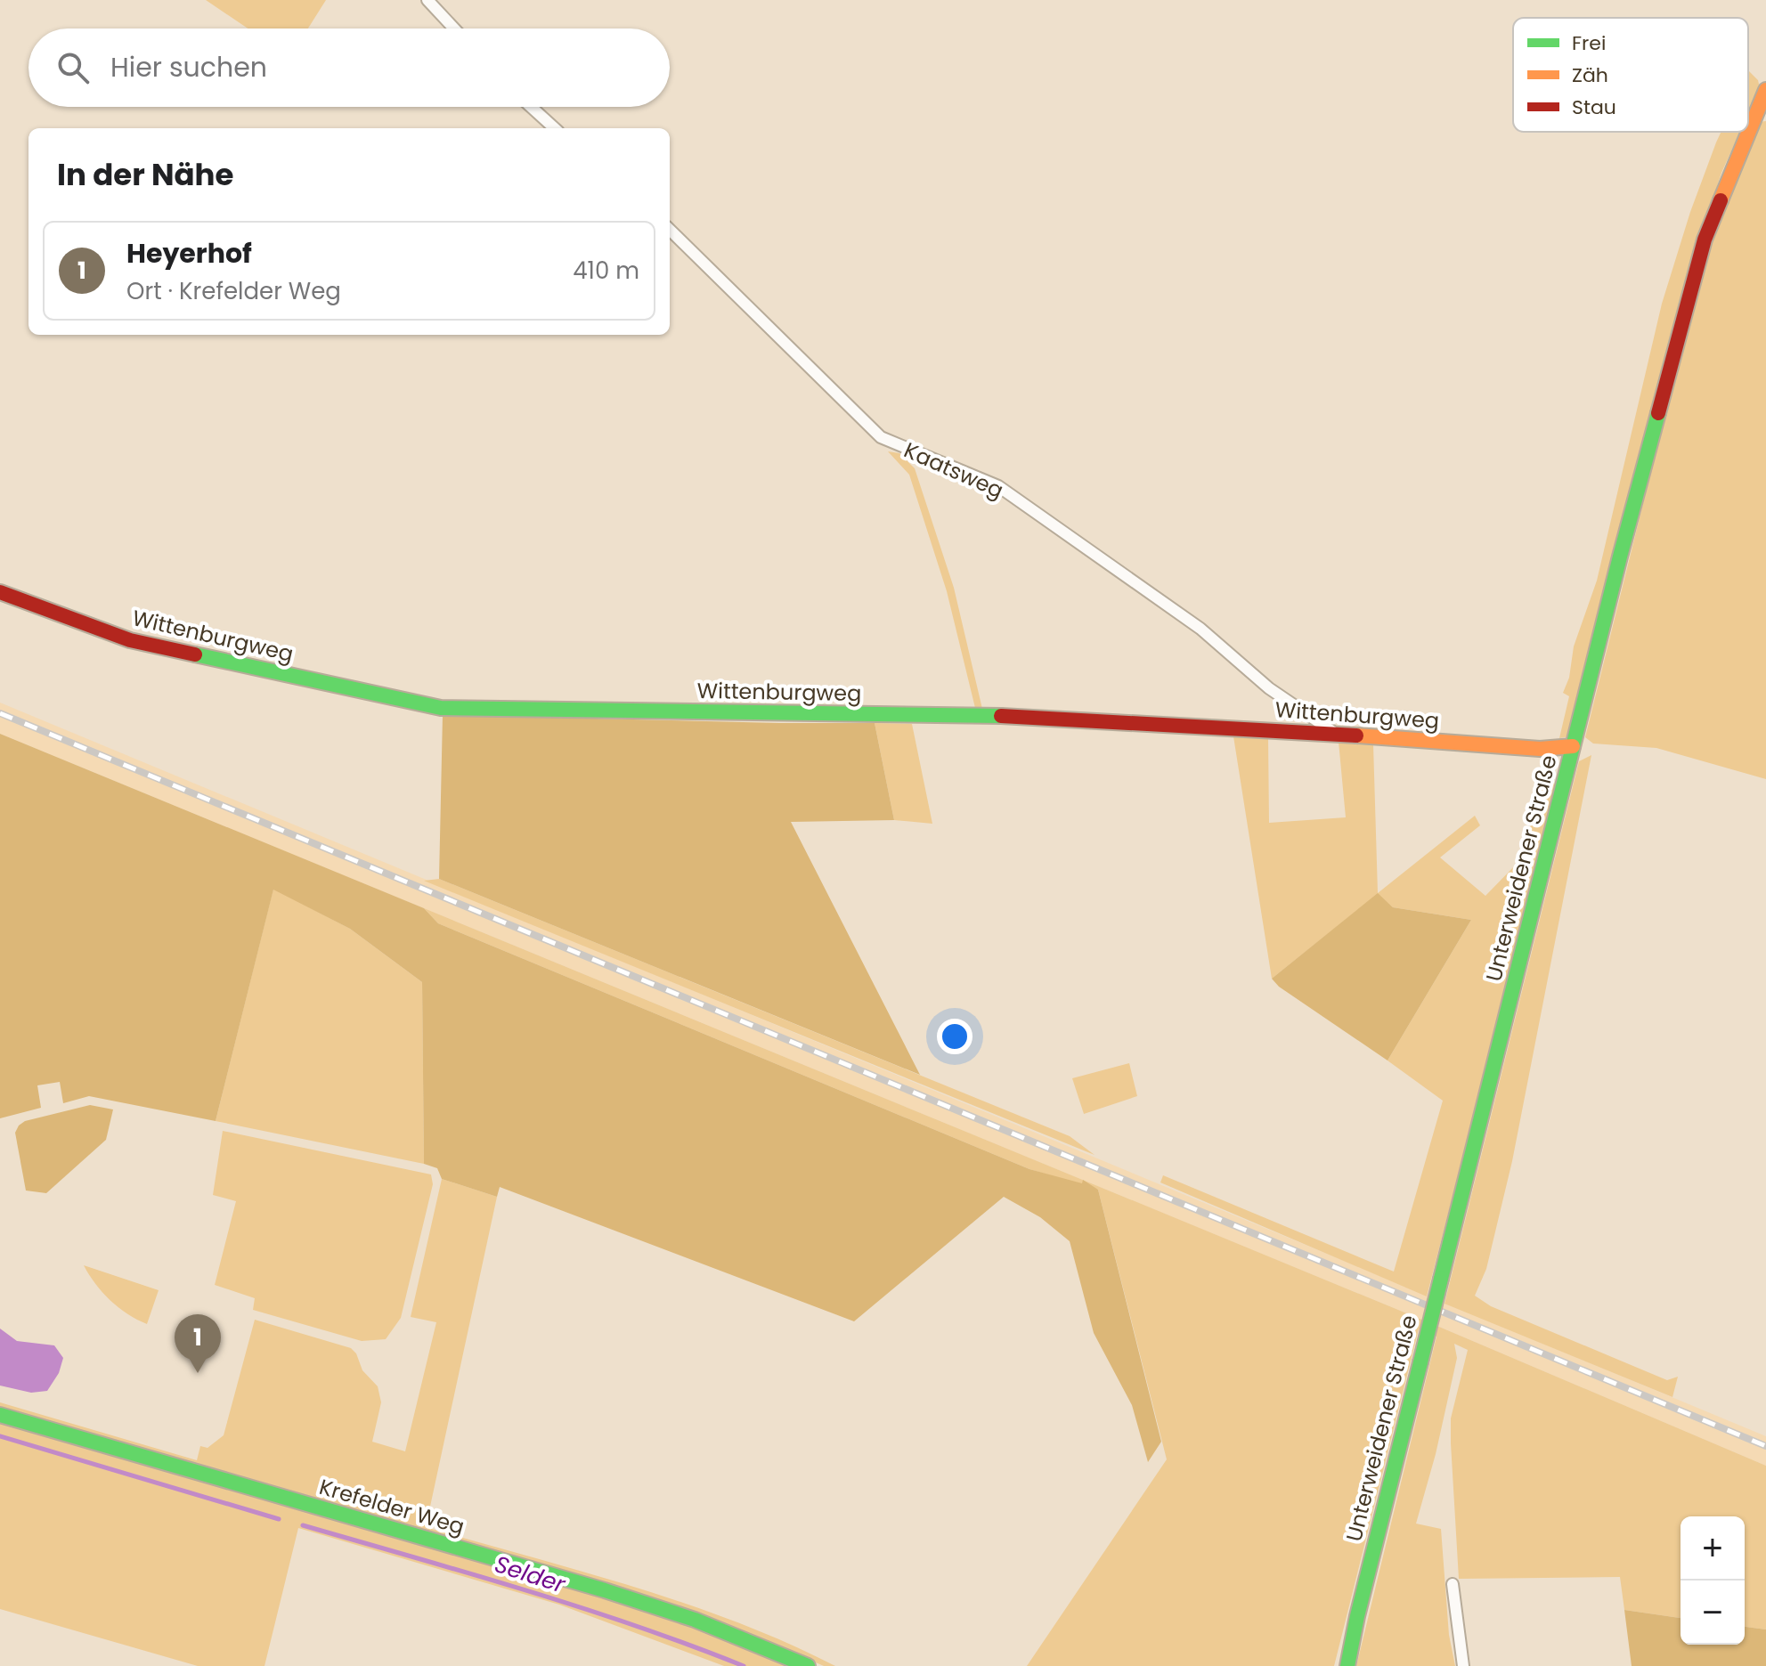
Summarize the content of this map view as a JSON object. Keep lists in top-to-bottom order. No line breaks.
{"streets":{"street":["Kaatsweg","Wittenburgweg","Unterweidener Straße","Krefelder Weg"]},"crossings":[["Kaatsweg","Wittenburgweg"],["Wittenburgweg","Unterweidener Straße"]],"water":["Selder"],"legend":["Frei","Zäh","Stau"],"page":{"search":"Hier suchen","heading":"In der Nähe","list":[{"mark":"1","name":"Heyerhof","note":"Ort · Krefelder Weg","value":"410 m"}],"pins":"1","map_buttons":["+","−"]}}
